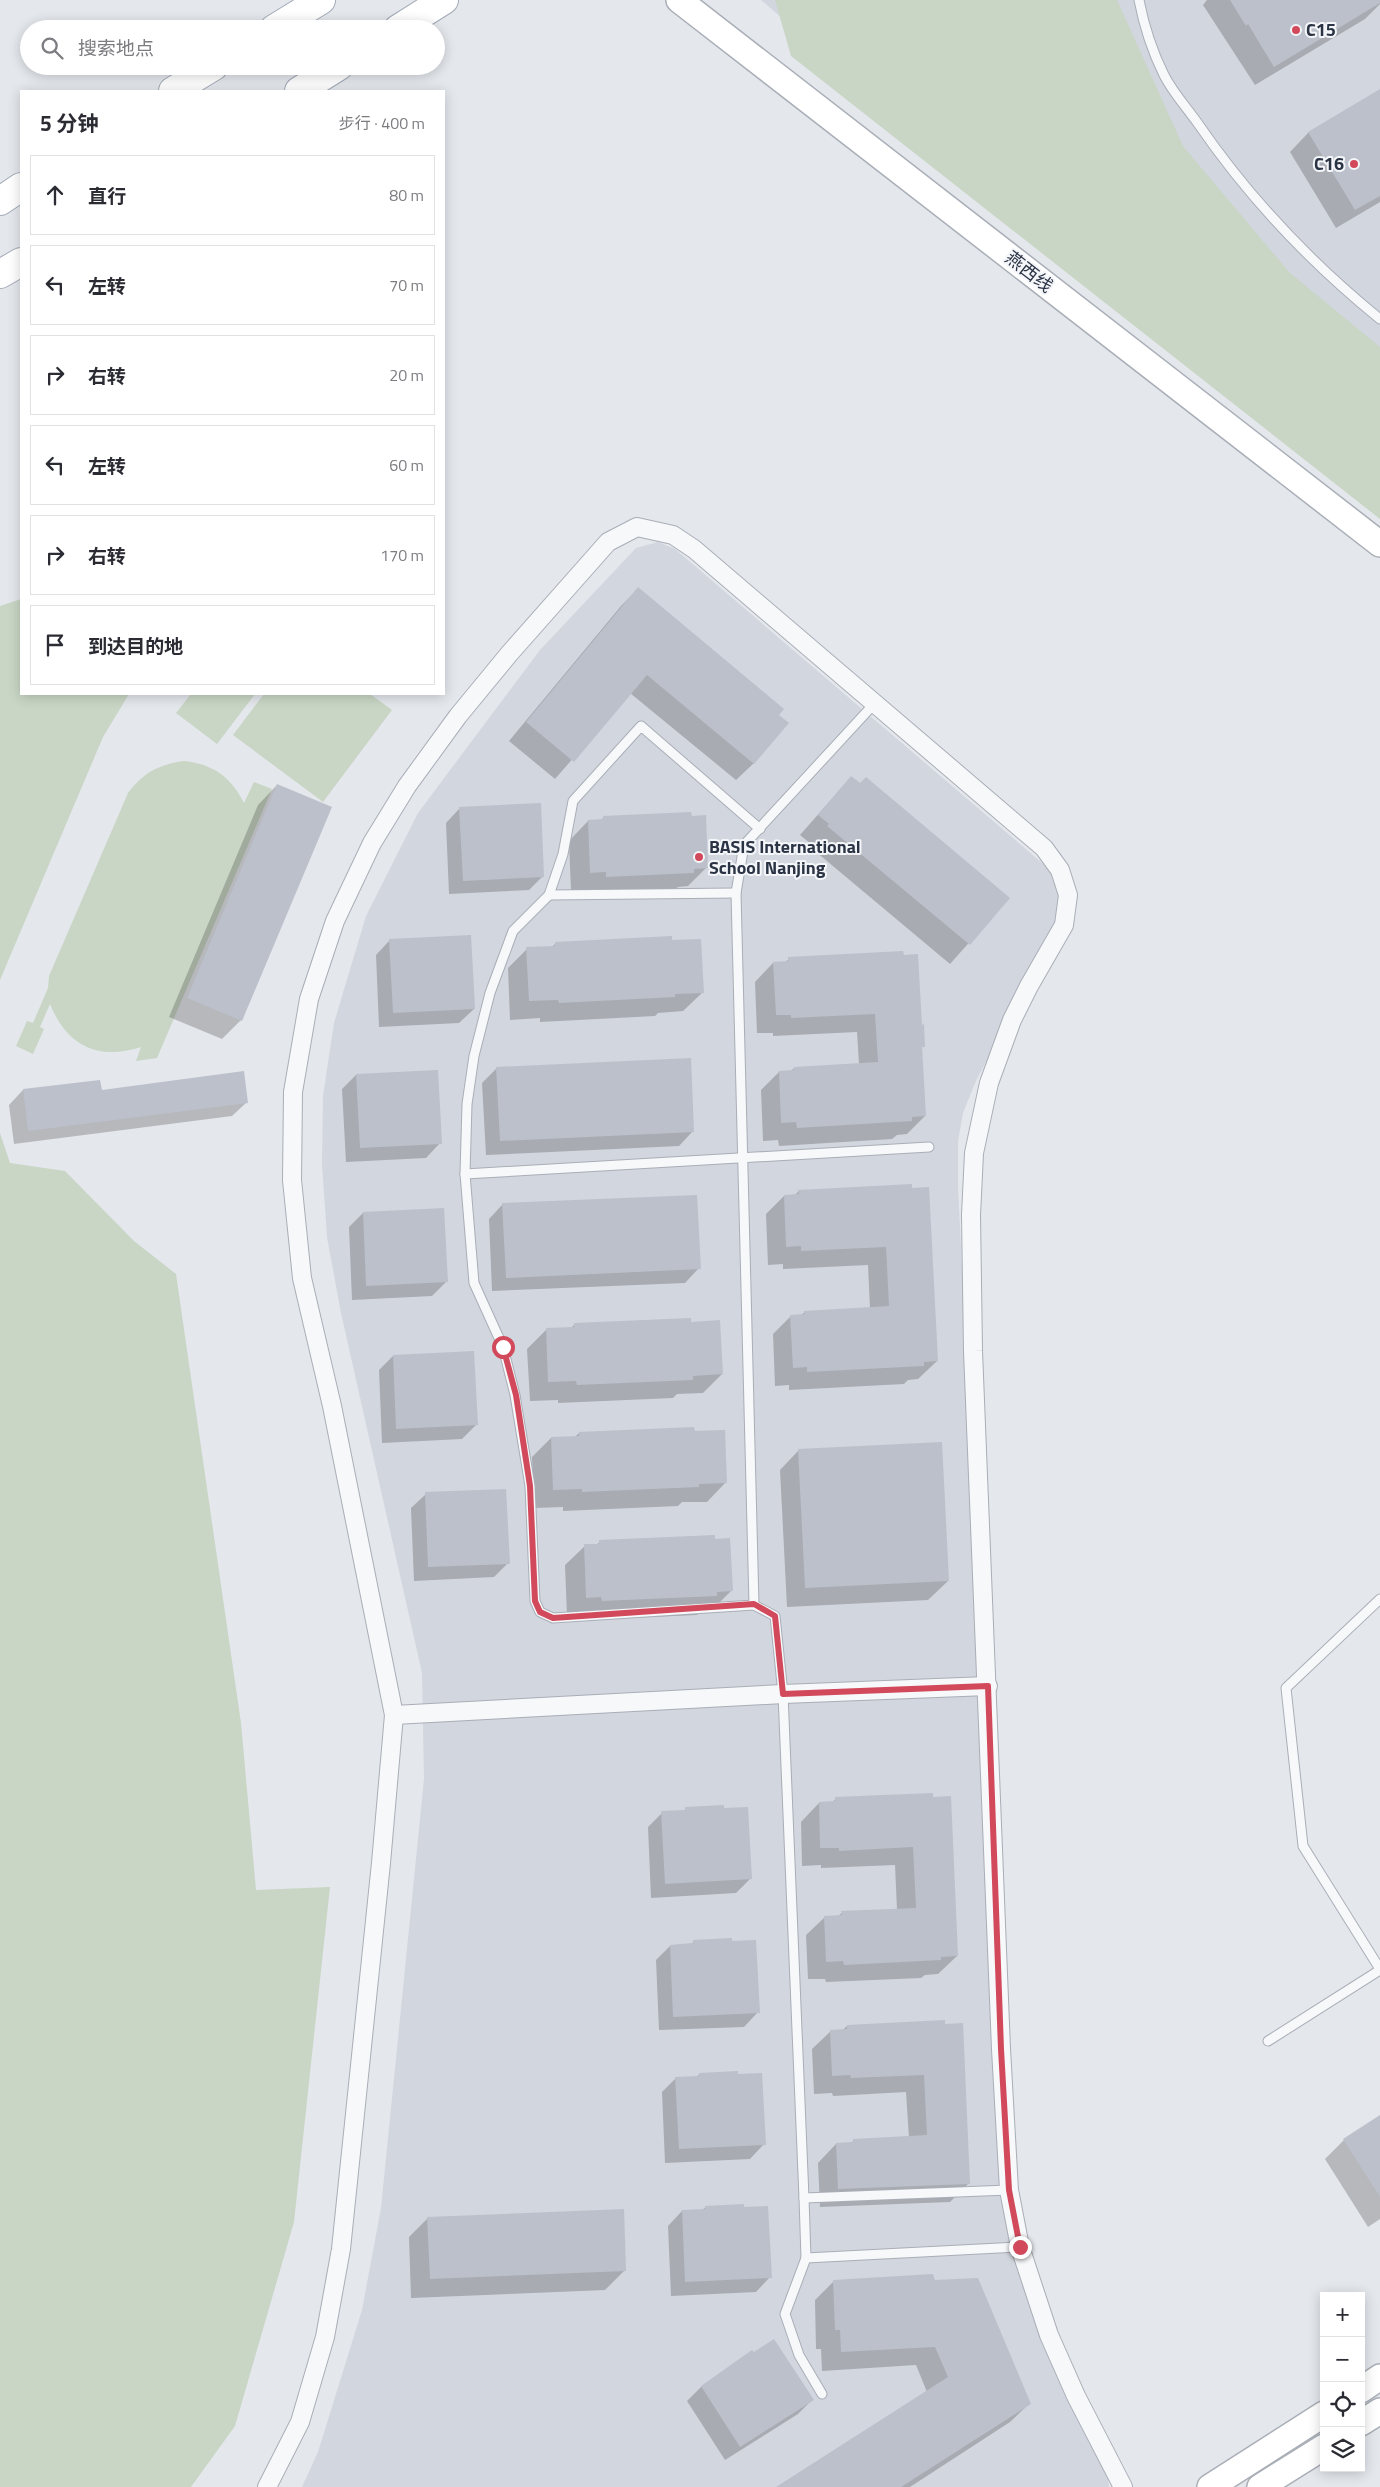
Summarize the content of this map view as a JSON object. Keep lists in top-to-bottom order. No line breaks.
{"streets":{"main road":["燕西线"]},"places":["C15","C16","BASIS International School Nanjing"],"page":{"search":"搜索地点","heading":["5 分钟","步行 · 400 m"],"list":[["直行","80 m"],["左转","70 m"],["右转","20 m"],["左转","60 m"],["右转","170 m"],"到达目的地"],"map_buttons":["+","−"]}}
